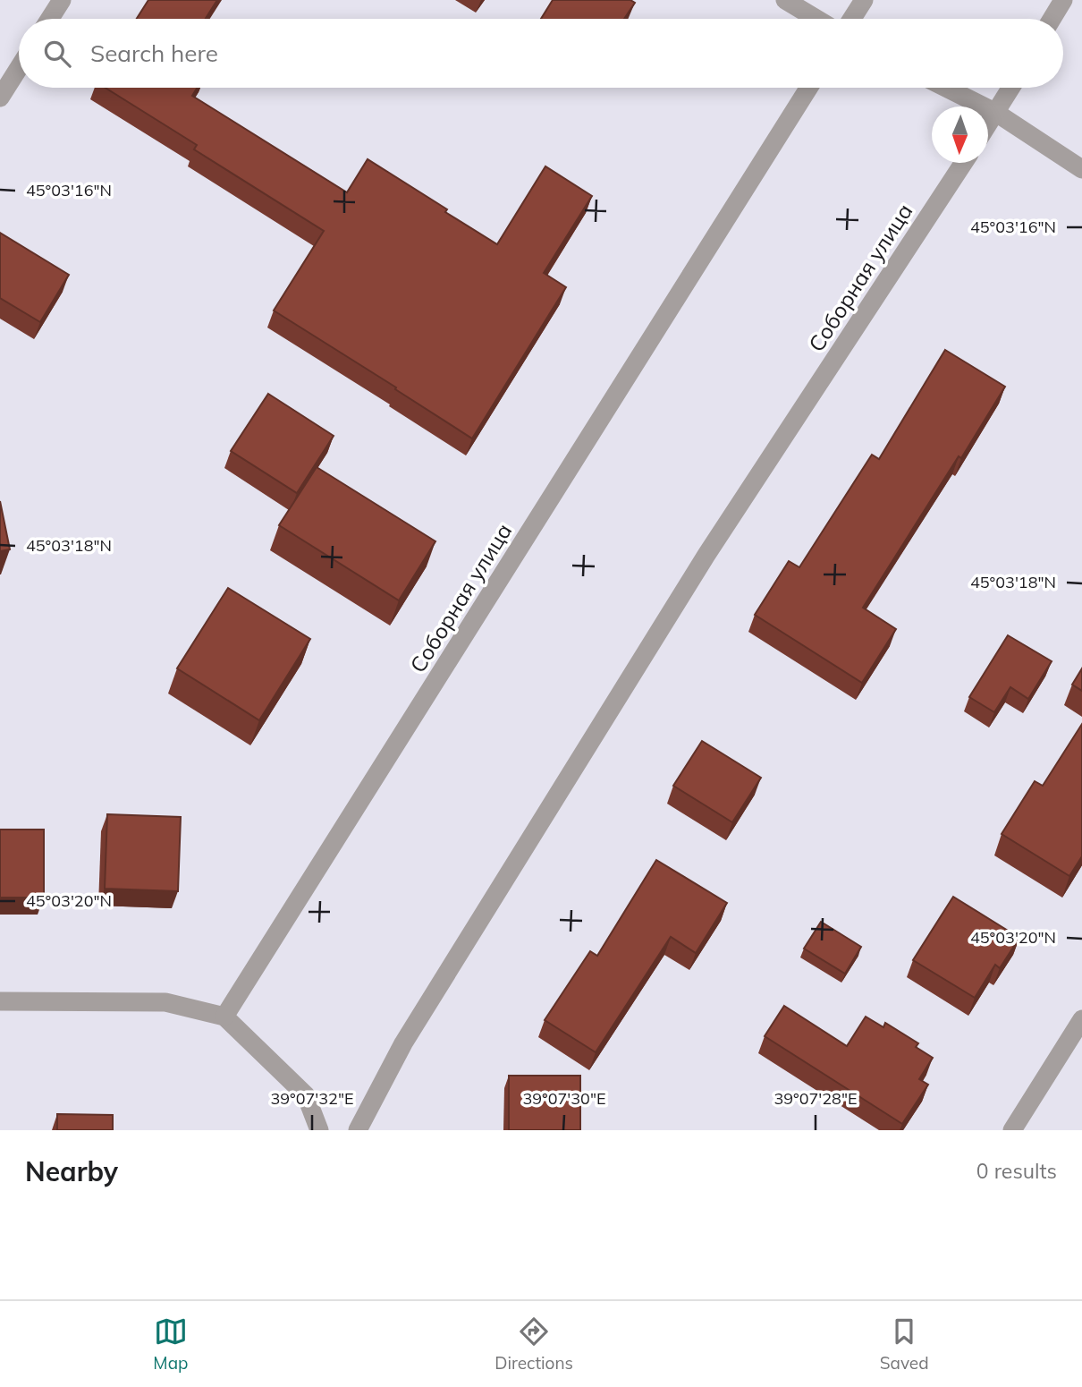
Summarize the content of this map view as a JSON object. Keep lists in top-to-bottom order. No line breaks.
{"streets":{"street":["Соборная улица"]},"north":"bottom","page":{"search":"Search here","heading":["Nearby","0 results"],"nav":["Map","Directions","Saved"]},"coordinates":["45°03'16\"N","45°03'18\"N","45°03'20\"N","39°07'32\"E","39°07'30\"E","39°07'28\"E"]}
